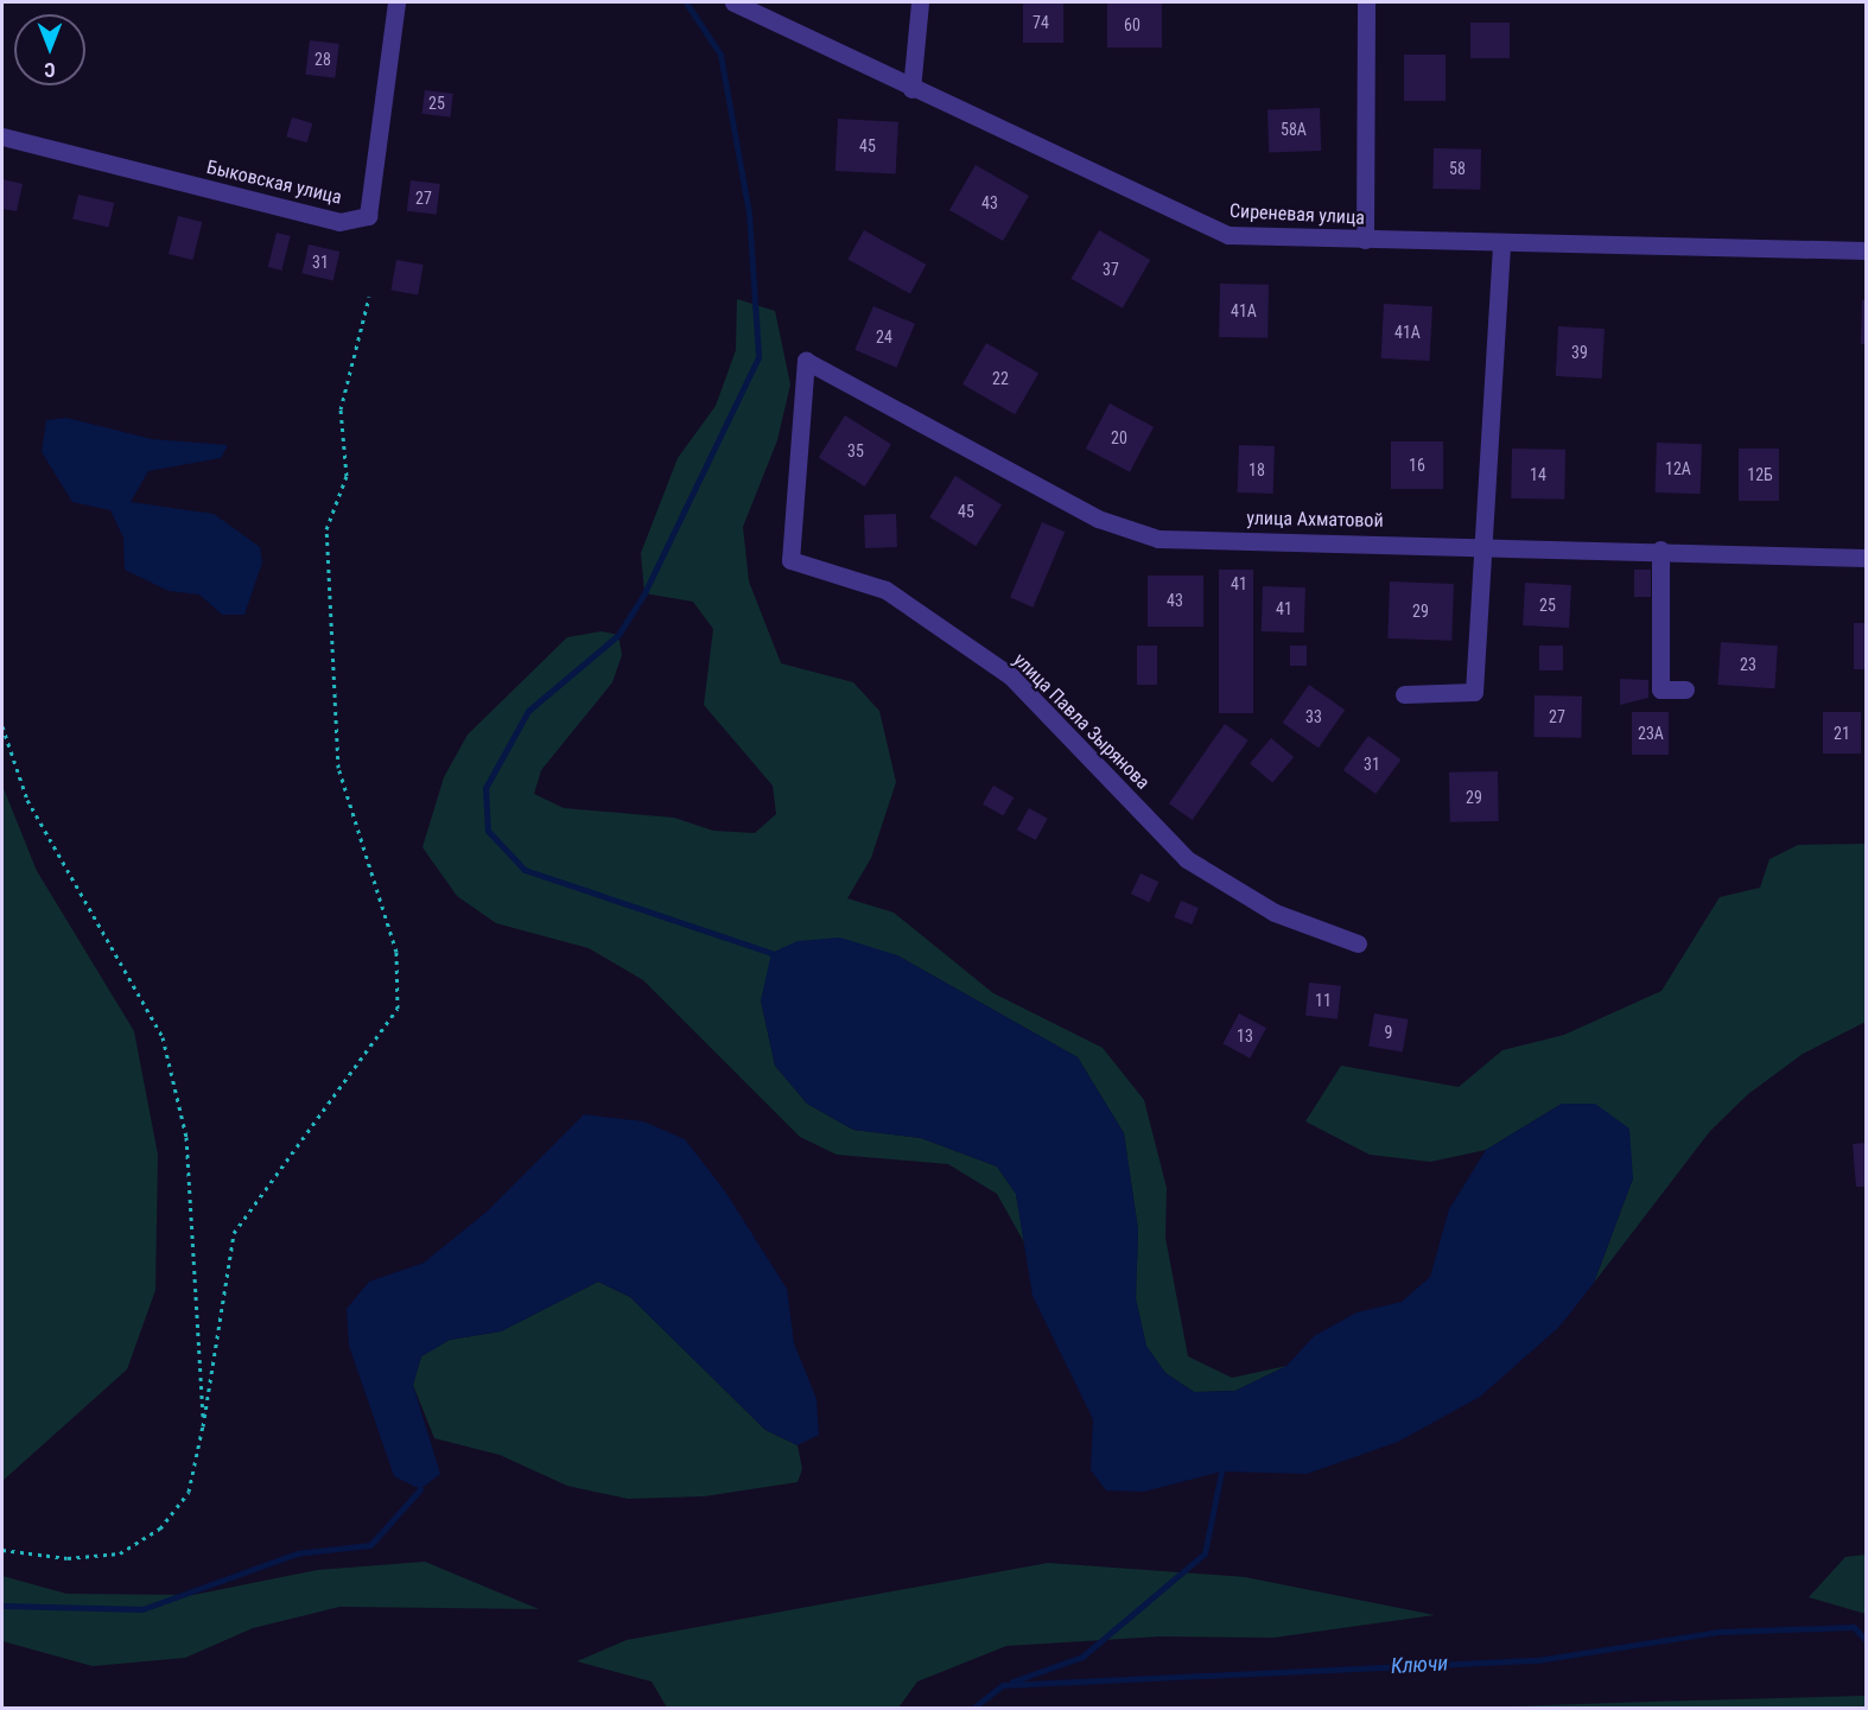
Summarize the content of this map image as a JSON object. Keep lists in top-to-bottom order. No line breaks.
{"streets":{"street":["Быковская улица","Сиреневая улица","улица Ахматовой","улица Павла Зырянова"]},"crossings":[["улица Ахматовой","улица Павла Зырянова"]],"water":["Ключи"],"house_numbers":["74","60","28","25","58А","45","58","27","43","31","37","41А","41А","24","39","22","20","35","16","12А","18","14","12Б","45","41","43","25","41","29","23","33","27","23А","21","31","29","11","9","13"],"north":"bottom"}
